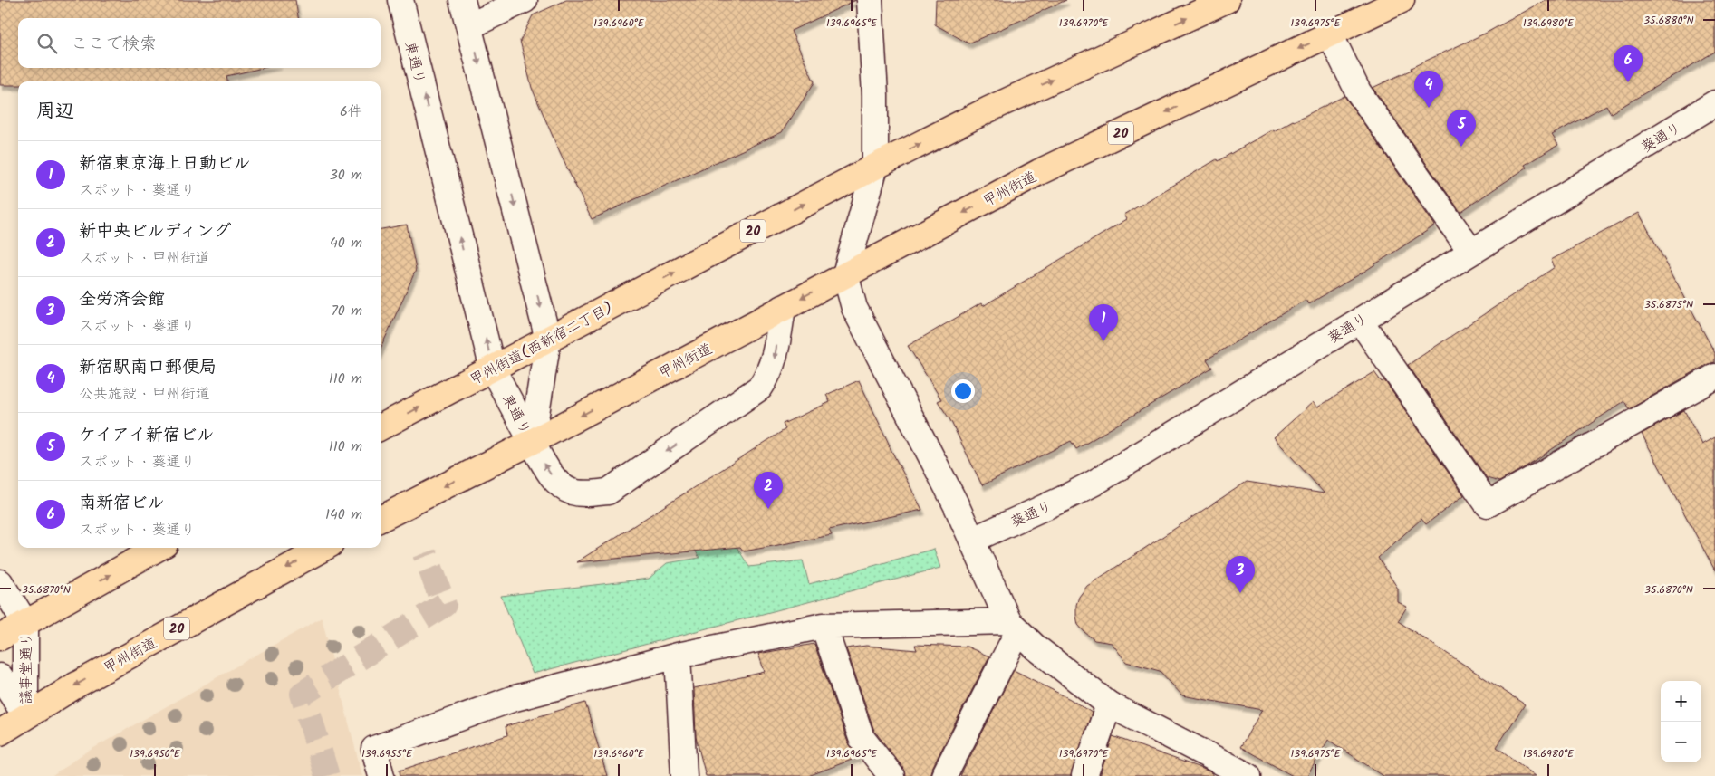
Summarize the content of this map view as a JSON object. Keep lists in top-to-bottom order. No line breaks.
{"streets":{"highway":["20","甲州街道","甲州街道(西新宿二丁目)"],"street":["東通り","葵通り","議事堂通り"]},"crossings":[["東通り","20"],["東通り","甲州街道"],["東通り","甲州街道(西新宿二丁目)"],["20","甲州街道"],["20","甲州街道(西新宿二丁目)"],["20","議事堂通り"],["甲州街道","議事堂通り"]],"one_way":["甲州街道(西新宿二丁目)"],"page":{"search":"ここで検索","pins":["6","4","5","1","2","3"],"heading":["周辺","6件"],"list":[{"mark":"1","name":"新宿東京海上日動ビル","note":"スポット · 葵通り","value":"30 m"},{"mark":"2","name":"新中央ビルディング","note":"スポット · 甲州街道","value":"40 m"},{"mark":"3","name":"全労済会館","note":"スポット · 葵通り","value":"70 m"},{"mark":"4","name":"新宿駅南口郵便局","note":"公共施設 · 甲州街道","value":"110 m"},{"mark":"5","name":"ケイアイ新宿ビル","note":"スポット · 葵通り","value":"110 m"},{"mark":"6","name":"南新宿ビル","note":"スポット · 葵通り","value":"140 m"}],"map_buttons":["+","−"]},"coordinates":["35.6880°N","139.6960°E","139.6965°E","139.6970°E","139.6975°E","139.6980°E","35.6875°N","35.6870°N","139.6950°E","139.6955°E"]}
